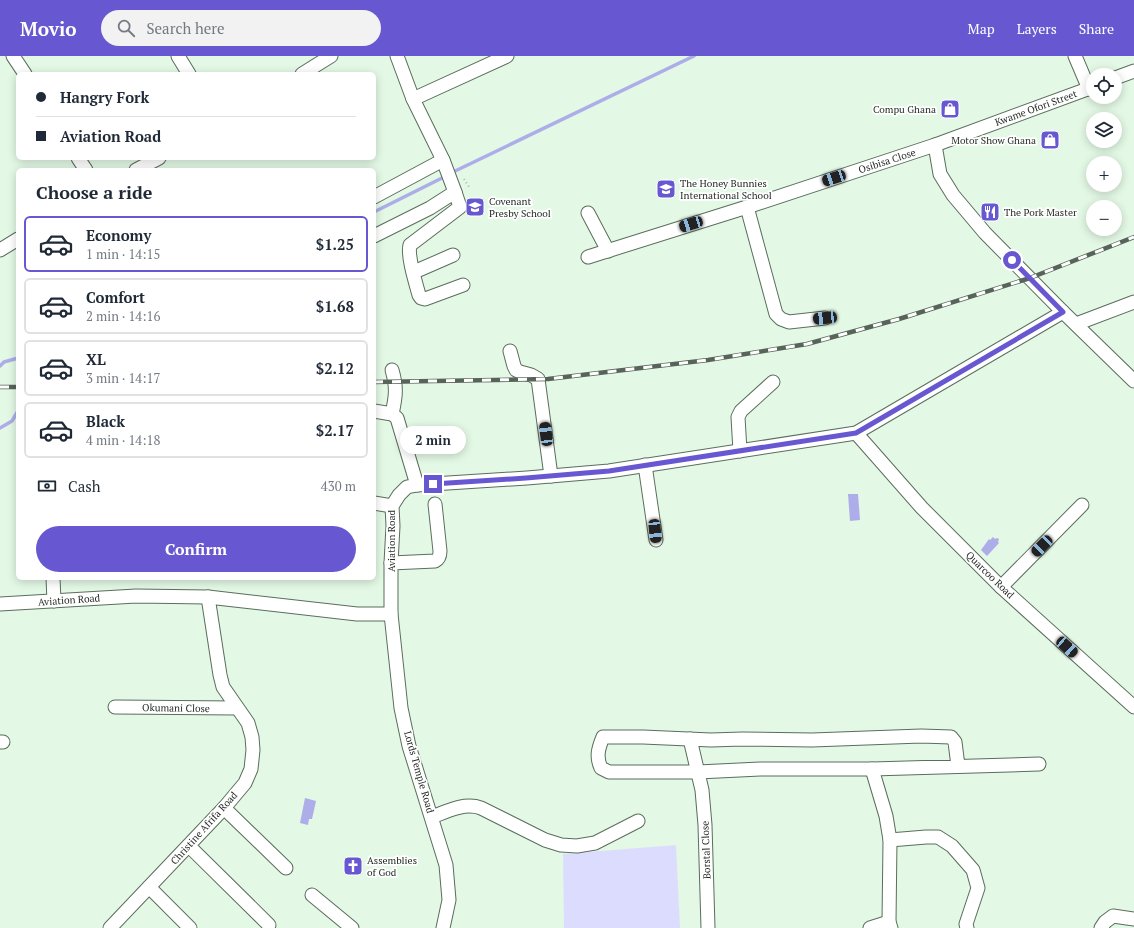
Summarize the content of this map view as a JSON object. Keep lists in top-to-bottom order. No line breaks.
{"streets":{"street":["Kwame Ofori Street","Osibisa Close","Aviation Road","Quarcoo Road","Okumani Close","Lords Temple Road","Christine Afrifa Road","Borstal Close"]},"crossings":[["Kwame Ofori Street","Osibisa Close"],["Aviation Road","Quarcoo Road"],["Aviation Road","Lords Temple Road"],["Aviation Road","Christine Afrifa Road"],["Okumani Close","Christine Afrifa Road"]],"places":{"shop":["Compu Ghana","Motor Show Ghana"],"school or university":["The Honey Bunnies International School","Covenant Presby School"],"restaurant":["The Pork Master"],"church":["Assemblies of God"]},"page":{"header":"Movio","search":"Search here","nav":["Map","Layers","Share"],"map_buttons":["+","−"],"banner":["Hangry Fork","Aviation Road"],"heading":"Choose a ride","list":[{"name":"Economy","note":"1 min · 14:15","value":"$1.25"},{"name":"Comfort","note":"2 min · 14:16","value":"$1.68"},{"name":"XL","note":"3 min · 14:17","value":"$2.12"},{"name":"Black","note":"4 min · 14:18","value":"$2.17"}],"bubble":"2 min","pay":["Cash","430 m"],"buttons":"Confirm"}}
